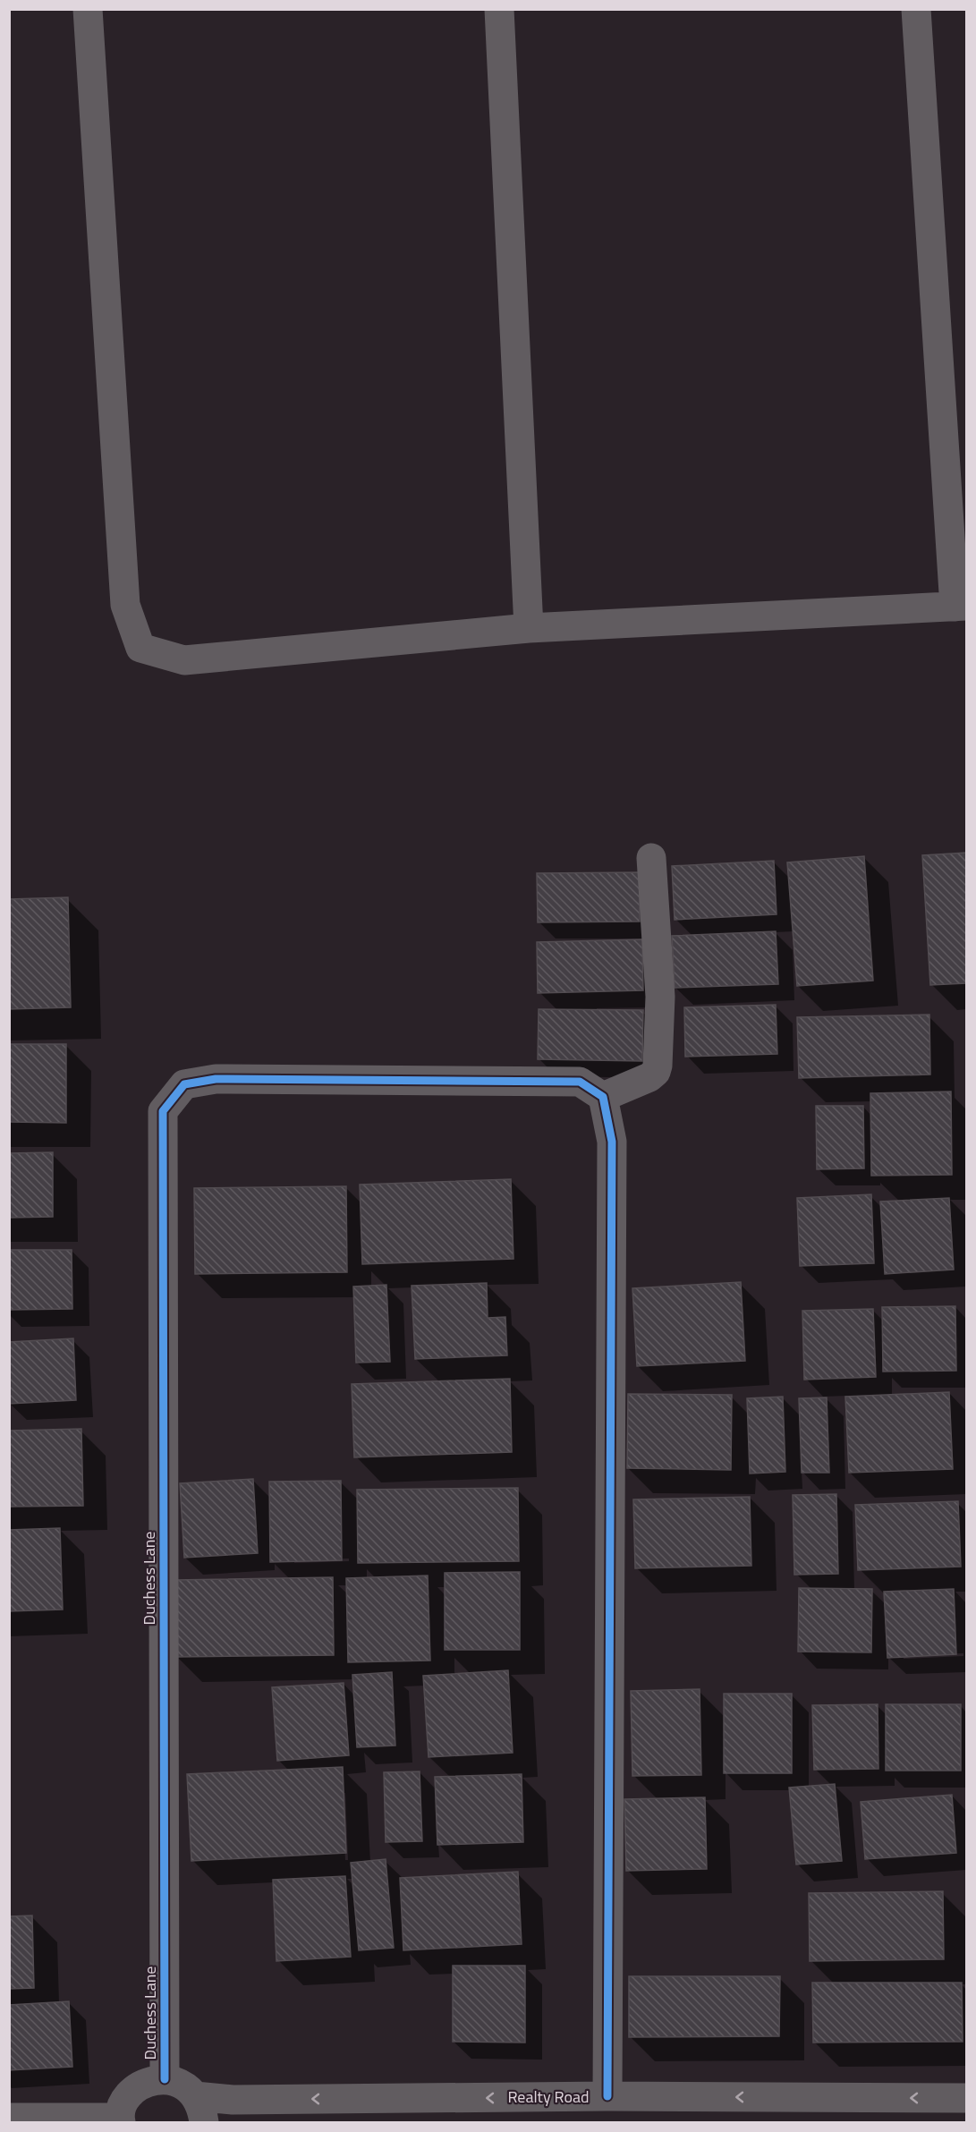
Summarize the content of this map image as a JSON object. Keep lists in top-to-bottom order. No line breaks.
{"streets":{"street":["Duchess Lane","Realty Road"]},"one_way":["Realty Road"]}
